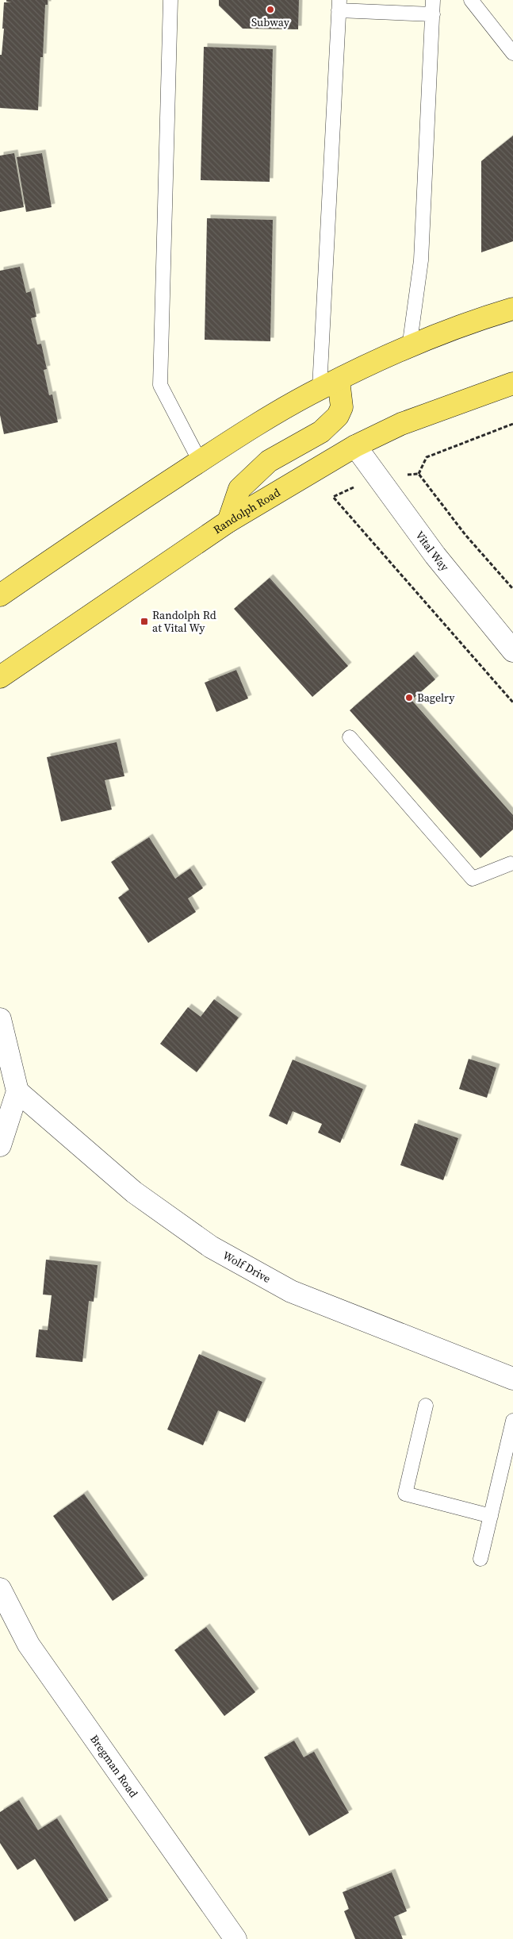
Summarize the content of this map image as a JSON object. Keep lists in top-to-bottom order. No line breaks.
{"streets":{"main road":["Randolph Road"],"street":["Vital Way","Wolf Drive","Bregman Road"]},"crossings":[["Randolph Road","Vital Way"]],"places":{"other":["Subway","Bagelry"],"transit":["Randolph Rd at Vital Wy"]}}
